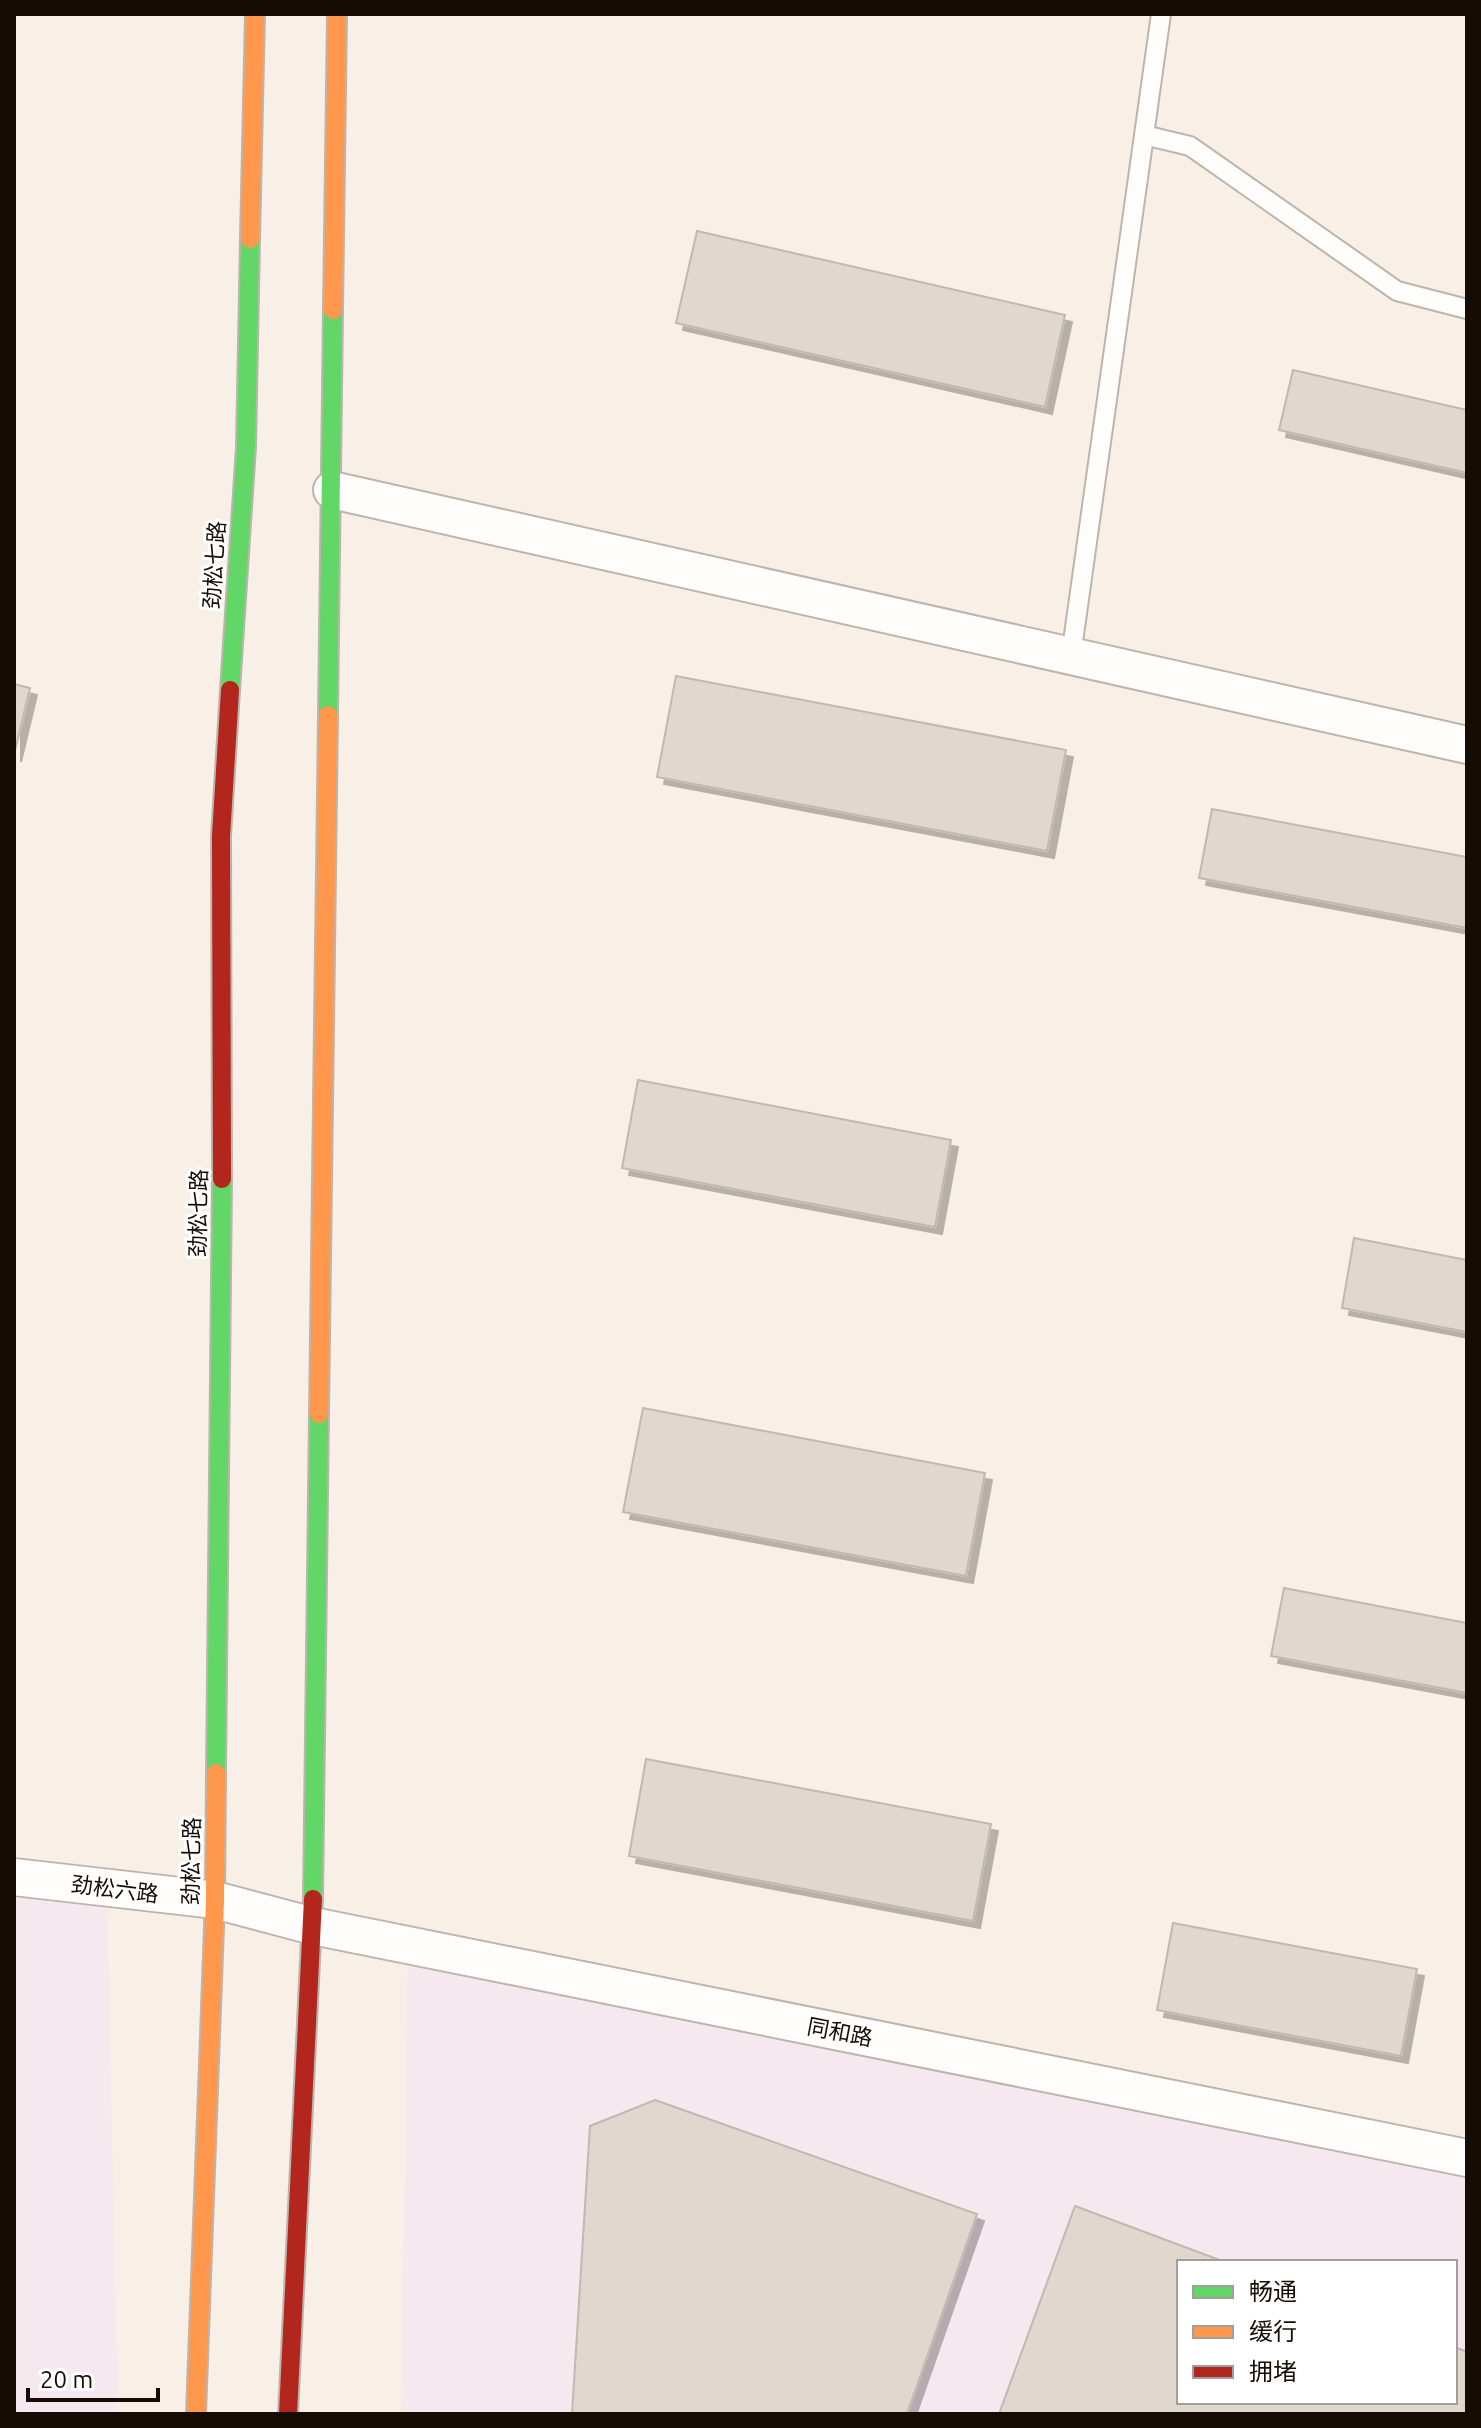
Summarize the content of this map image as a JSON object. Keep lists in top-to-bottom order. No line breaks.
{"streets":{"main road":["劲松七路"],"street":["劲松六路","同和路"]},"crossings":[["劲松七路","劲松六路"],["劲松七路","同和路"],["劲松六路","同和路"]],"legend":["畅通","缓行","拥堵"],"scale_bar":"20 m"}
